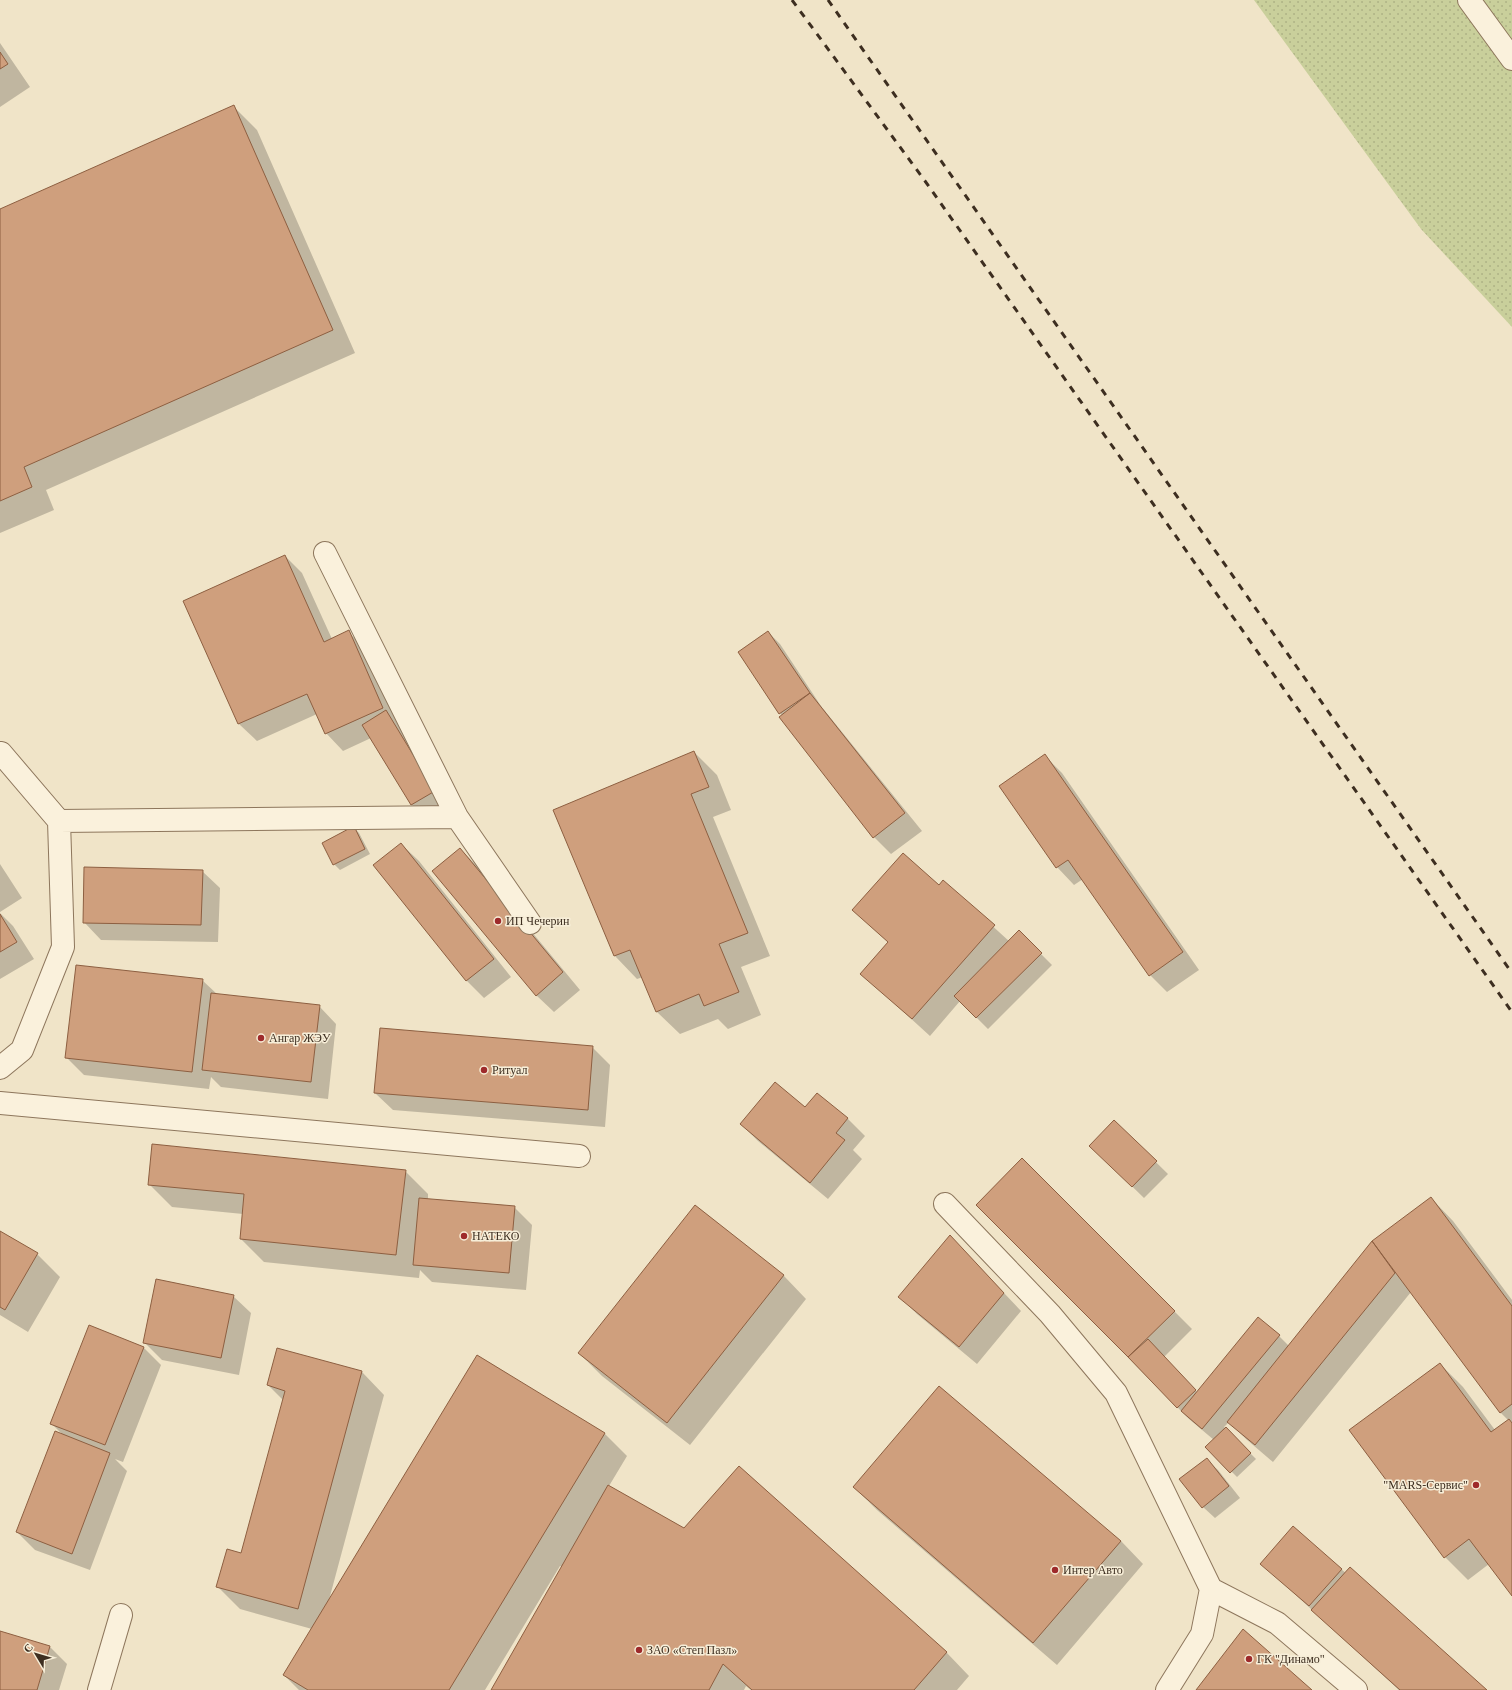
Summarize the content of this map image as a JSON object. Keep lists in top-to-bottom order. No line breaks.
{"places":["ИП Чечерин","Ангар ЖЭУ","Ритуал","НАТЕКО","\"MARS-Сервис\"","Интер Авто","ЗАО «Степ Пазл»","ГК \"Динамо\""],"north":"top left"}
